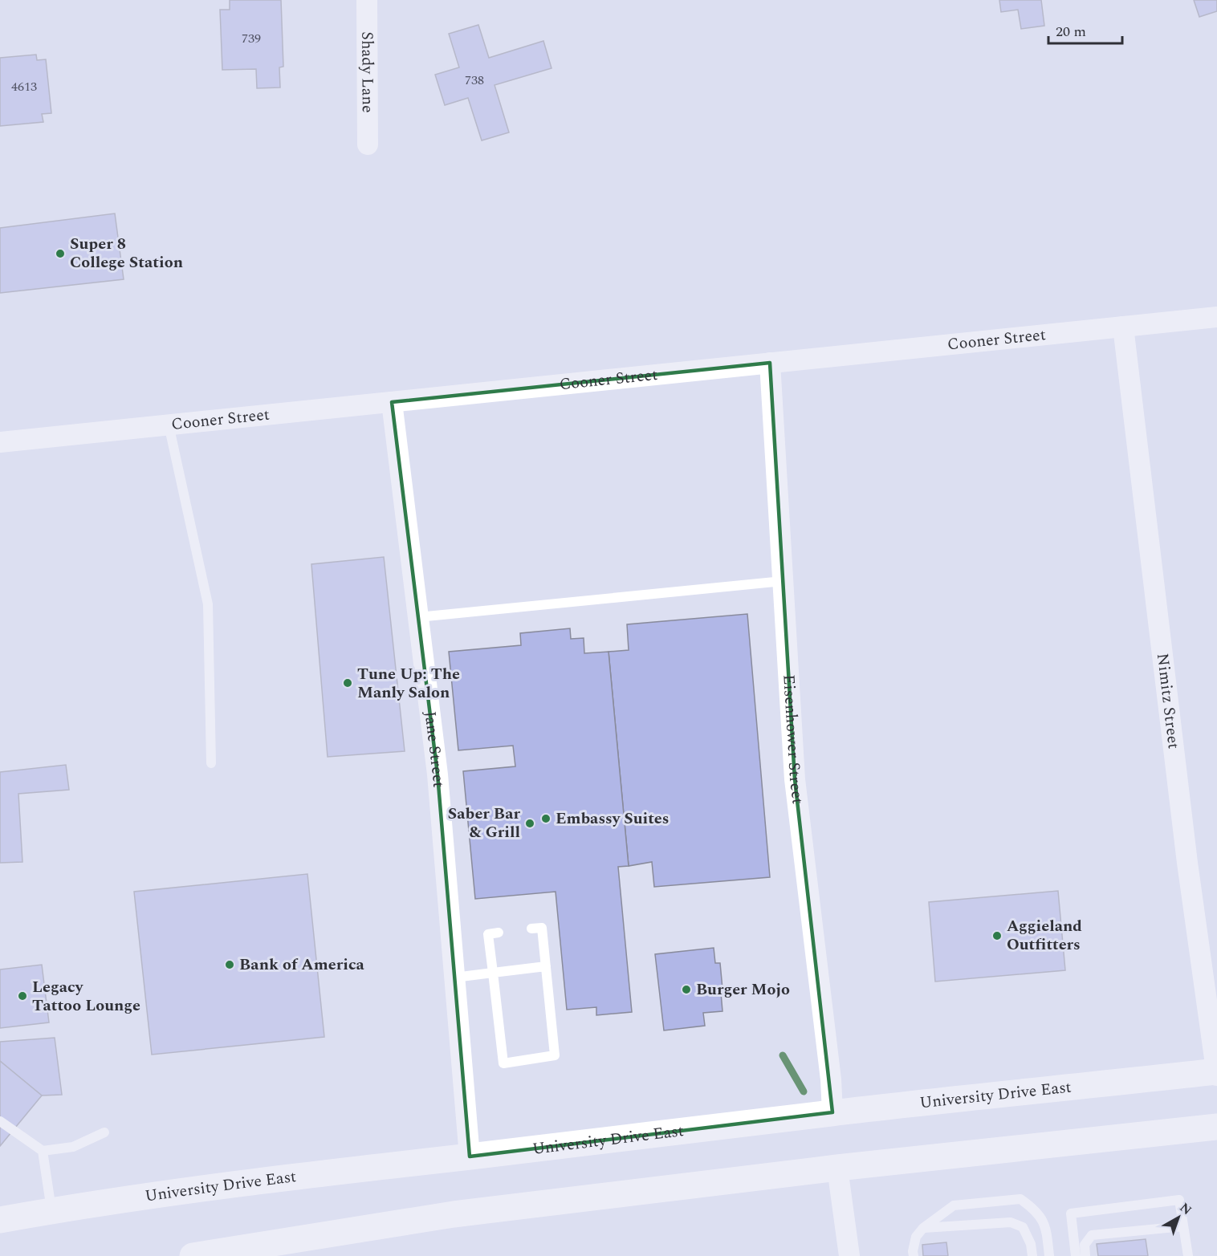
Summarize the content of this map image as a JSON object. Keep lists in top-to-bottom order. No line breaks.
{"streets":{"main road":["University Drive East"],"street":["Shady Lane","Cooner Street","Nimitz Street","Eisenhower Street","Jane Street"]},"crossings":[["Cooner Street","Nimitz Street"],["Cooner Street","Eisenhower Street"],["Cooner Street","Jane Street"],["Nimitz Street","University Drive East"],["Eisenhower Street","University Drive East"],["Jane Street","University Drive East"]],"places":["Super 8 College Station","Tune Up: The Manly Salon","Embassy Suites","Saber Bar & Grill","Aggieland Outfitters","Bank of America","Burger Mojo","Legacy Tattoo Lounge"],"house_numbers":["739","738","4613"],"scale_bar":"20 m","north":"top right"}
